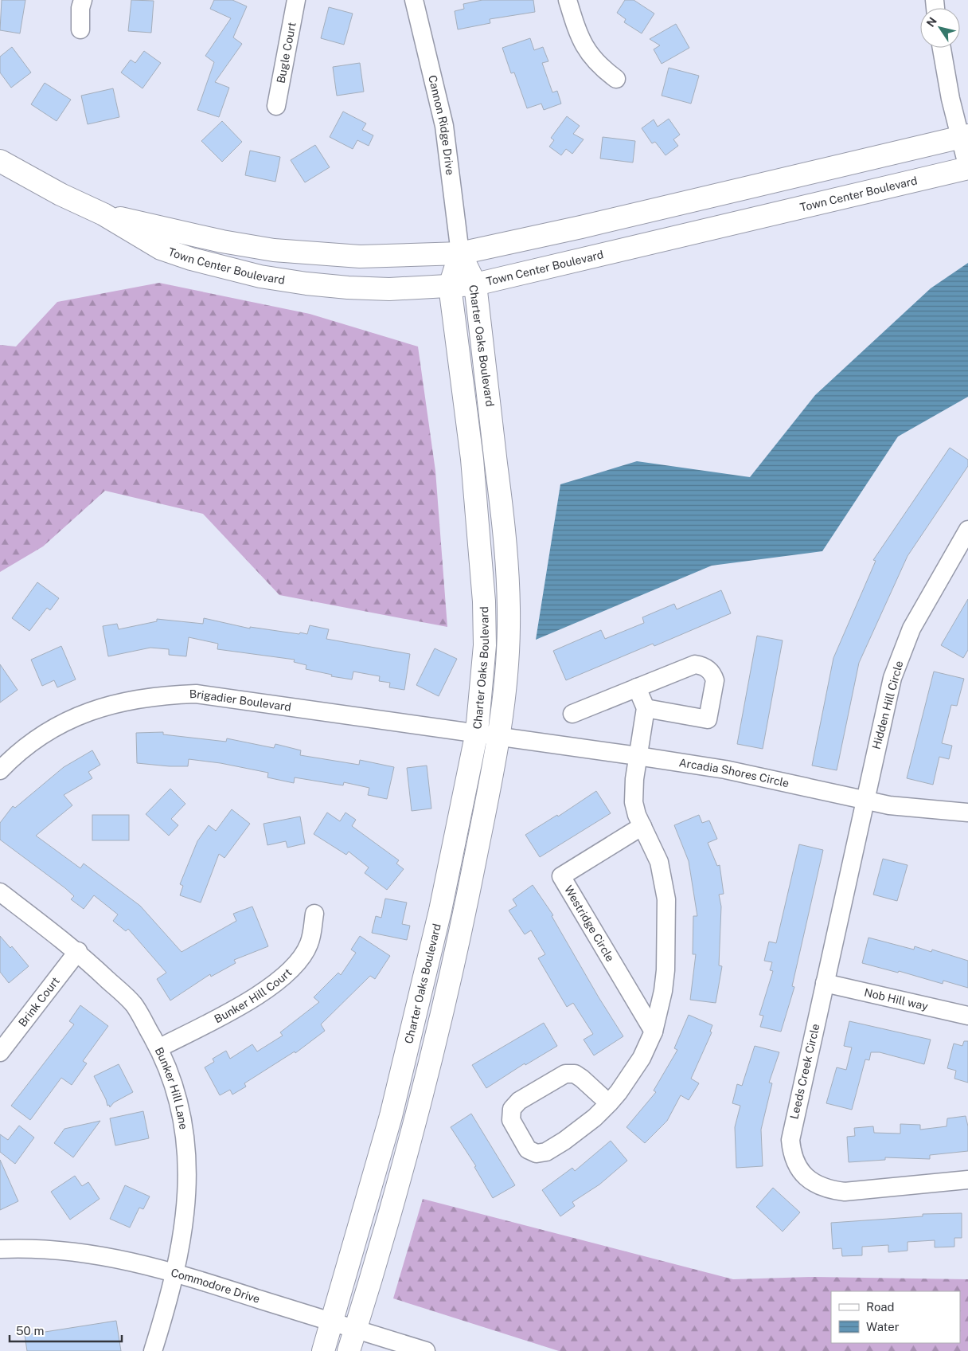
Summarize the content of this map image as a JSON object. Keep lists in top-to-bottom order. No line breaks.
{"streets":{"street":["Bugle Court","Cannon Ridge Drive","Town Center Boulevard","Charter Oaks Boulevard","Brigadier Boulevard","Hidden Hill Circle","Arcadia Shores Circle","Westridge Circle","Bunker Hill Court","Nob Hill way","Brink Court","Leeds Creek Circle","Bunker Hill Lane","Commodore Drive"]},"crossings":[["Cannon Ridge Drive","Town Center Boulevard"],["Cannon Ridge Drive","Charter Oaks Boulevard"],["Town Center Boulevard","Charter Oaks Boulevard"],["Charter Oaks Boulevard","Brigadier Boulevard"],["Charter Oaks Boulevard","Arcadia Shores Circle"],["Charter Oaks Boulevard","Commodore Drive"],["Brigadier Boulevard","Arcadia Shores Circle"],["Hidden Hill Circle","Arcadia Shores Circle"],["Hidden Hill Circle","Leeds Creek Circle"],["Arcadia Shores Circle","Leeds Creek Circle"],["Bunker Hill Court","Bunker Hill Lane"],["Nob Hill way","Leeds Creek Circle"],["Brink Court","Bunker Hill Lane"],["Bunker Hill Lane","Commodore Drive"]],"legend":["Road","Water"],"scale_bar":"50 m","north":"top left"}
